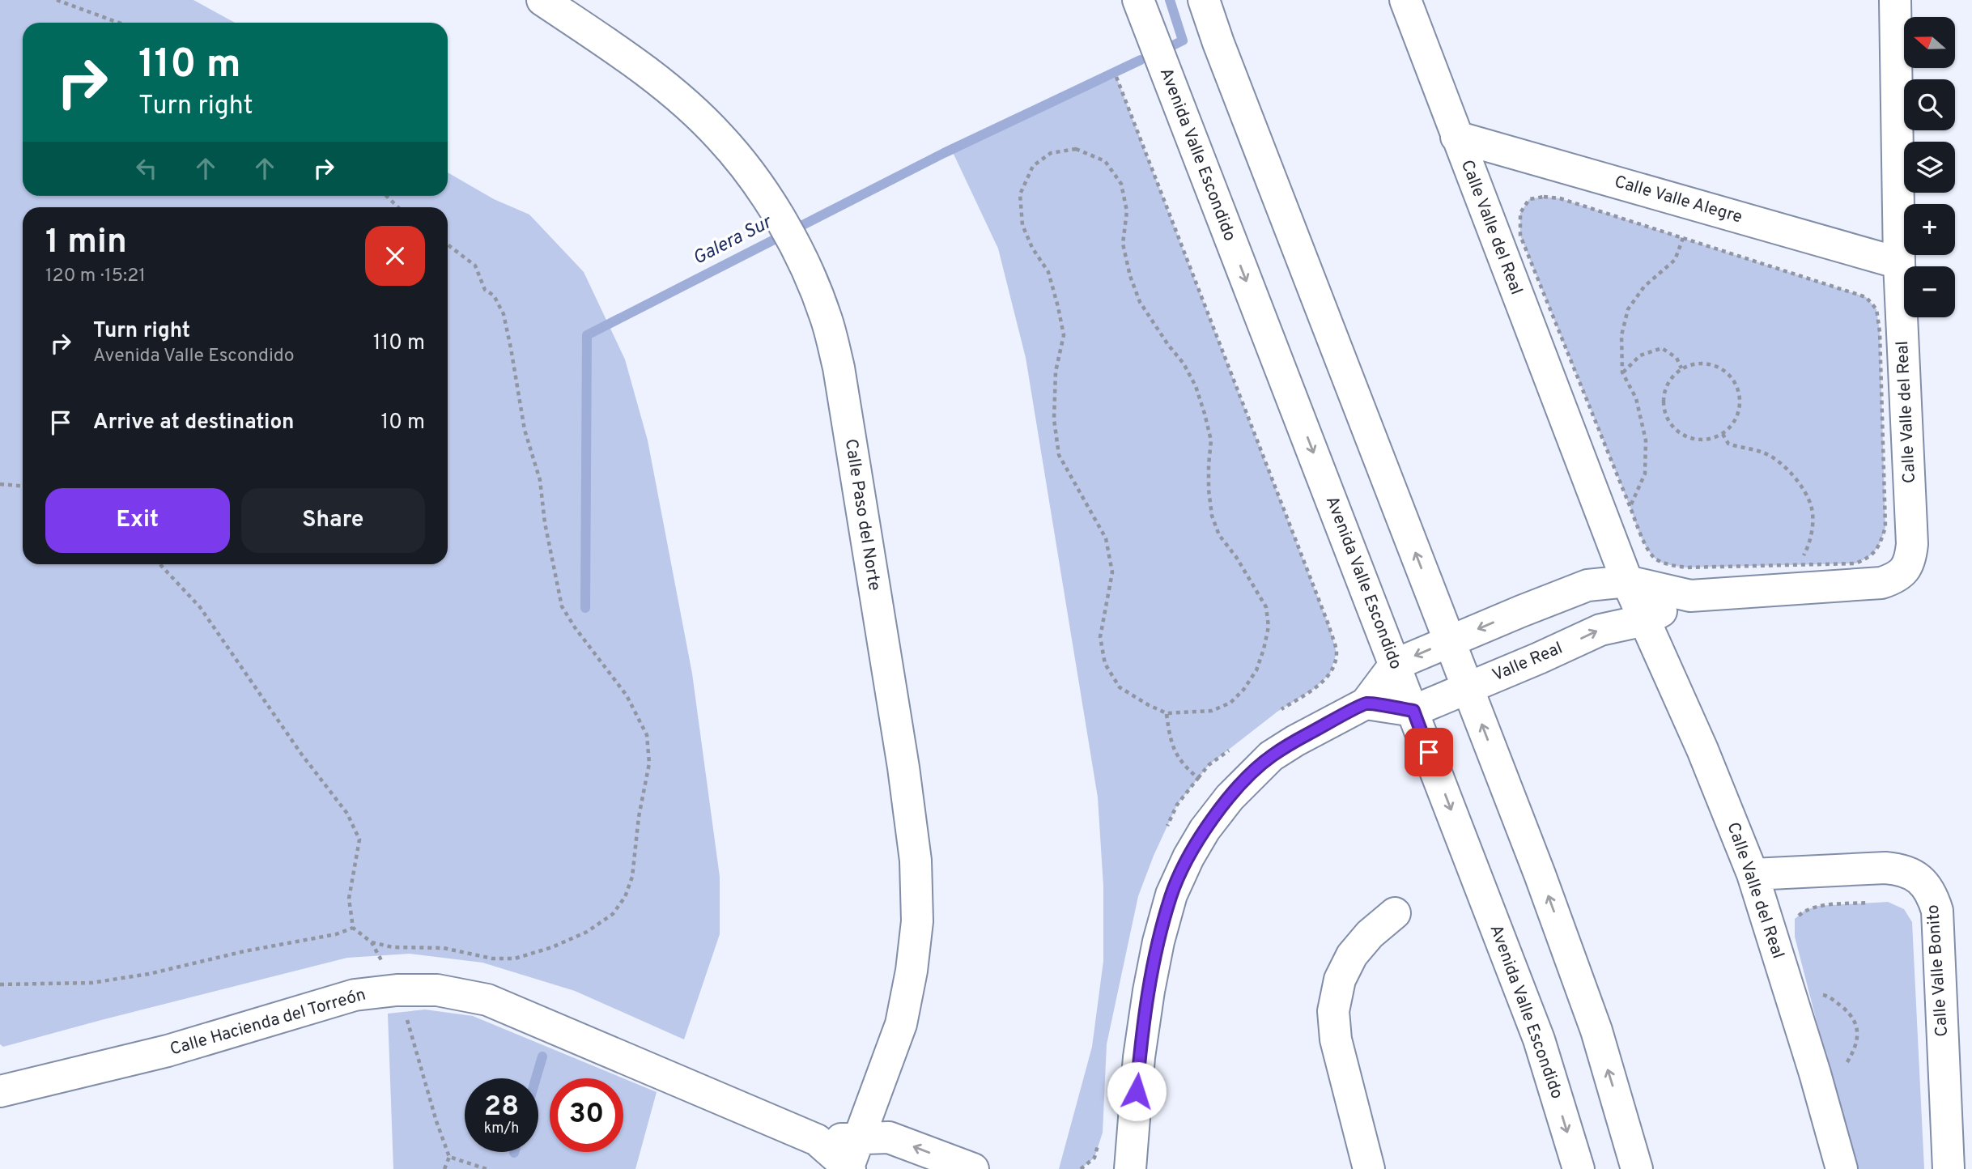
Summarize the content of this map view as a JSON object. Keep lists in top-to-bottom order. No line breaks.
{"streets":{"street":["Avenida Valle Escondido","Calle Valle Alegre","Calle Valle del Real","Calle Paso del Norte","Valle Real","Calle Valle Bonito","Calle Hacienda del Torreón"]},"crossings":[["Avenida Valle Escondido","Valle Real"],["Calle Valle Alegre","Calle Valle del Real"],["Calle Valle del Real","Valle Real"],["Calle Valle del Real","Calle Valle Bonito"],["Calle Paso del Norte","Calle Hacienda del Torreón"]],"water":["Galera Sur"],"north":"left","page":{"map_buttons":["+","−"],"turn":["110 m","Turn right"],"heading":["1 min","120 m · 15:21"],"list":[{"name":"Turn right","note":"Avenida Valle Escondido","value":"110 m"},{"name":"Arrive at destination","value":"10 m"}],"buttons":["Exit","Share"],"speed":"28 km/h","limit":"30"}}
